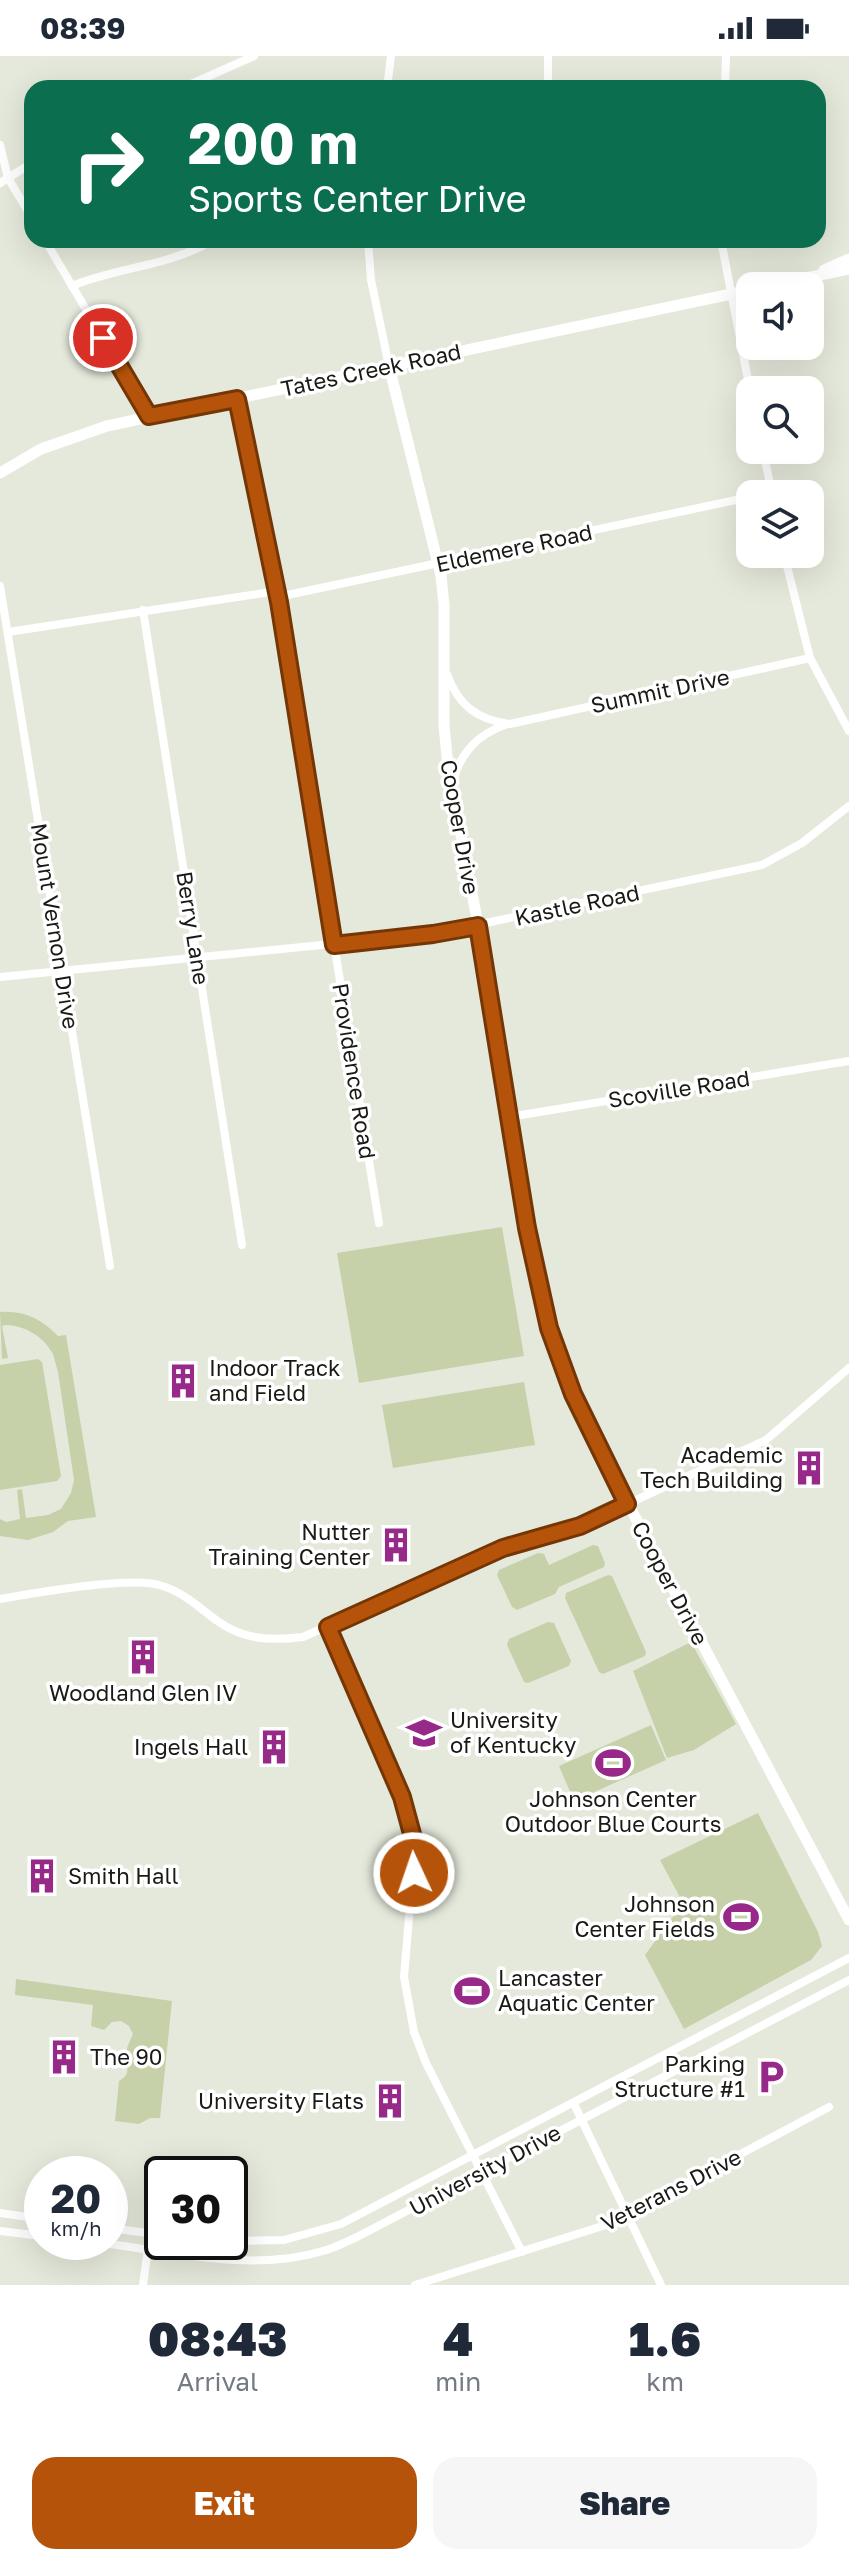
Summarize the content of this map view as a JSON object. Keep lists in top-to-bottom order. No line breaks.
{"streets":{"main road":["Tates Creek Road","Cooper Drive"],"street":["Eldemere Road","Summit Drive","Kastle Road","Mount Vernon Drive","Berry Lane","Providence Road","Scoville Road","University Drive","Veterans Drive"]},"crossings":[["Tates Creek Road","Cooper Drive"],["Tates Creek Road","Providence Road"],["Eldemere Road","Cooper Drive"],["Eldemere Road","Mount Vernon Drive"],["Eldemere Road","Berry Lane"],["Eldemere Road","Providence Road"],["Summit Drive","Cooper Drive"],["Cooper Drive","Kastle Road"],["Cooper Drive","Scoville Road"],["Kastle Road","Mount Vernon Drive"],["Kastle Road","Berry Lane"],["Kastle Road","Providence Road"]],"places":{"building":["Indoor Track and Field","Academic Tech Building","Nutter Training Center","Woodland Glen IV","Ingels Hall","Smith Hall","The 90","University Flats"],"school or university":["University of Kentucky"],"sports":["Johnson Center Outdoor Blue Courts","Johnson Center Fields","Lancaster Aquatic Center"],"parking":["Parking Structure #1"]},"page":{"status":"08:39","turn":["200 m","Sports Center Drive"],"speed":"20 km/h","limit":"30","eta":["08:43","Arrival","4","min","1.6","km"],"buttons":["Exit","Share"]}}
